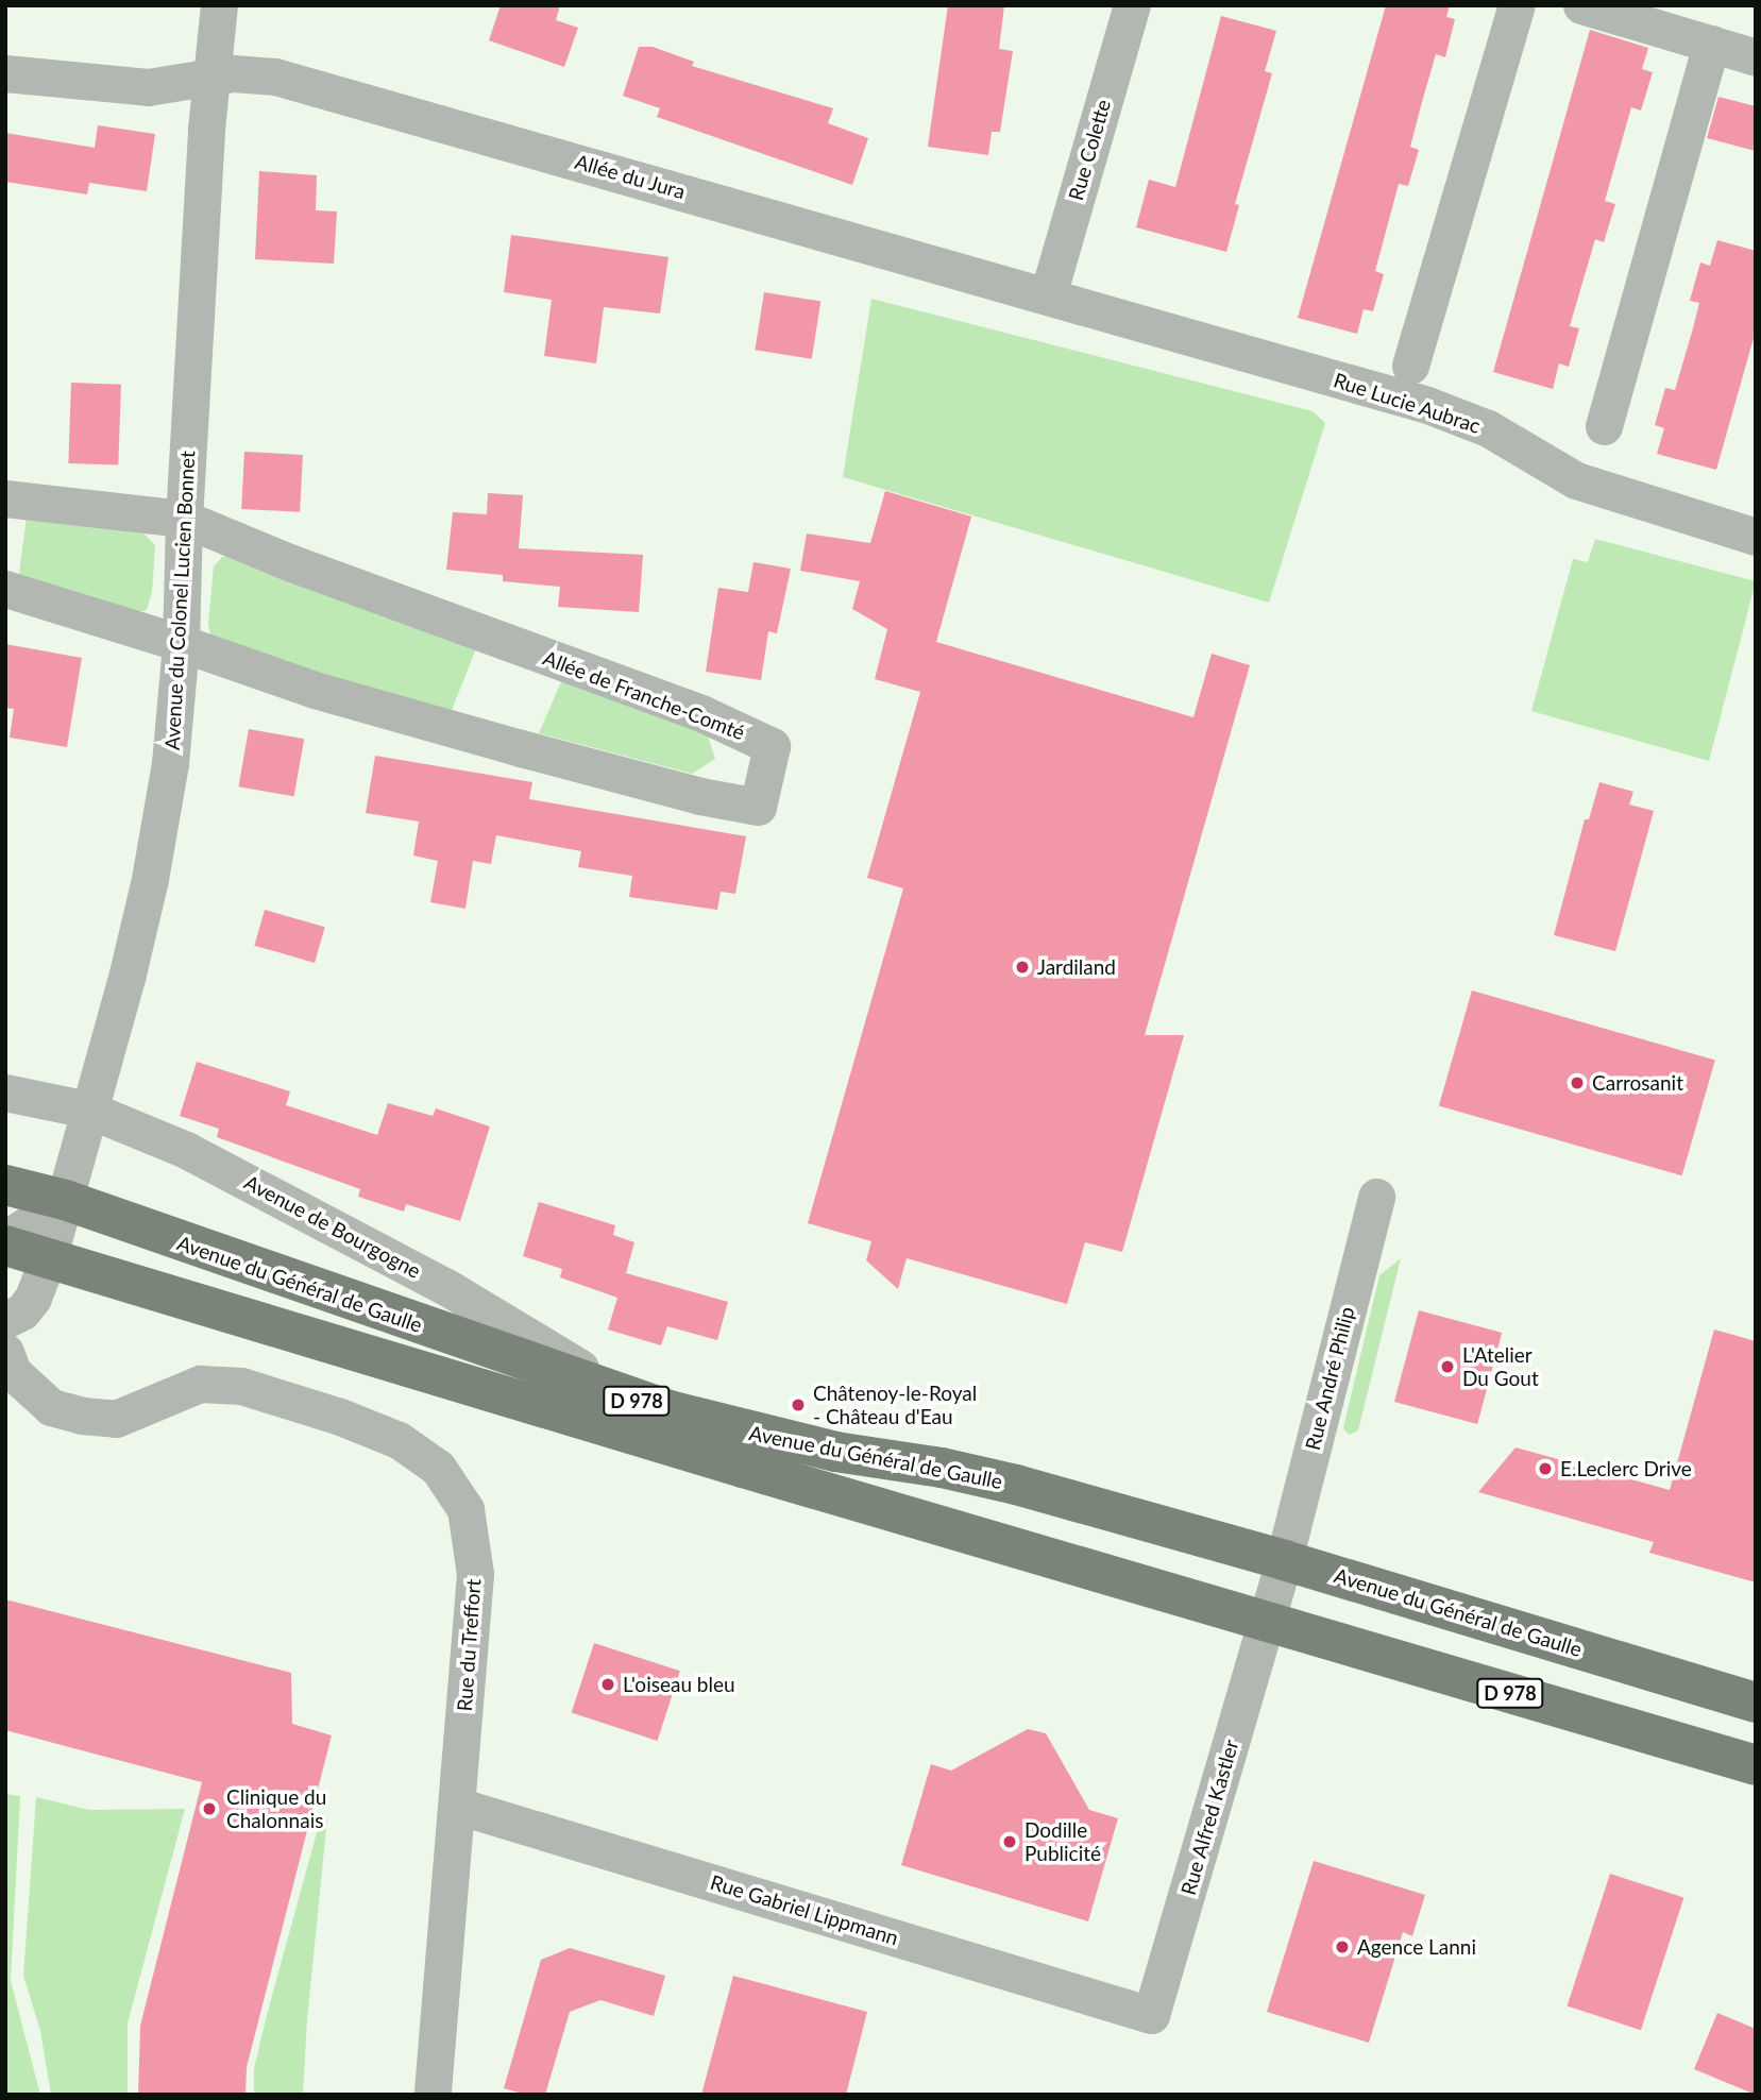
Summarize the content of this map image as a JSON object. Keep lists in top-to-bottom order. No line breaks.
{"streets":{"main road":["Avenue du Général de Gaulle","D 978"],"street":["Rue Colette","Allée du Jura","Rue Lucie Aubrac","Avenue du Colonel Lucien Bonnet","Allée de Franche-Comté","Avenue de Bourgogne","Rue André Philip","Rue du Treffort","Rue Alfred Kastler","Rue Gabriel Lippmann"]},"crossings":[["Rue Colette","Allée du Jura"],["Rue Colette","Rue Lucie Aubrac"],["Allée du Jura","Rue Lucie Aubrac"],["Allée du Jura","Avenue du Colonel Lucien Bonnet"],["Avenue du Colonel Lucien Bonnet","Allée de Franche-Comté"],["Avenue du Colonel Lucien Bonnet","Avenue de Bourgogne"],["Avenue du Colonel Lucien Bonnet","Avenue du Général de Gaulle"],["Avenue de Bourgogne","Avenue du Général de Gaulle"],["Avenue du Général de Gaulle","Rue André Philip"],["Avenue du Général de Gaulle","Rue Alfred Kastler"],["Rue André Philip","Rue Alfred Kastler"],["Rue du Treffort","Rue Gabriel Lippmann"],["Rue Alfred Kastler","Rue Gabriel Lippmann"]],"places":["Jardiland","Carrosanit","L'Atelier Du Gout","Châtenoy-le-Royal - Château d'Eau","E.Leclerc Drive","L'oiseau bleu","Clinique du Chalonnais","Dodille Publicité","Agence Lanni"]}
